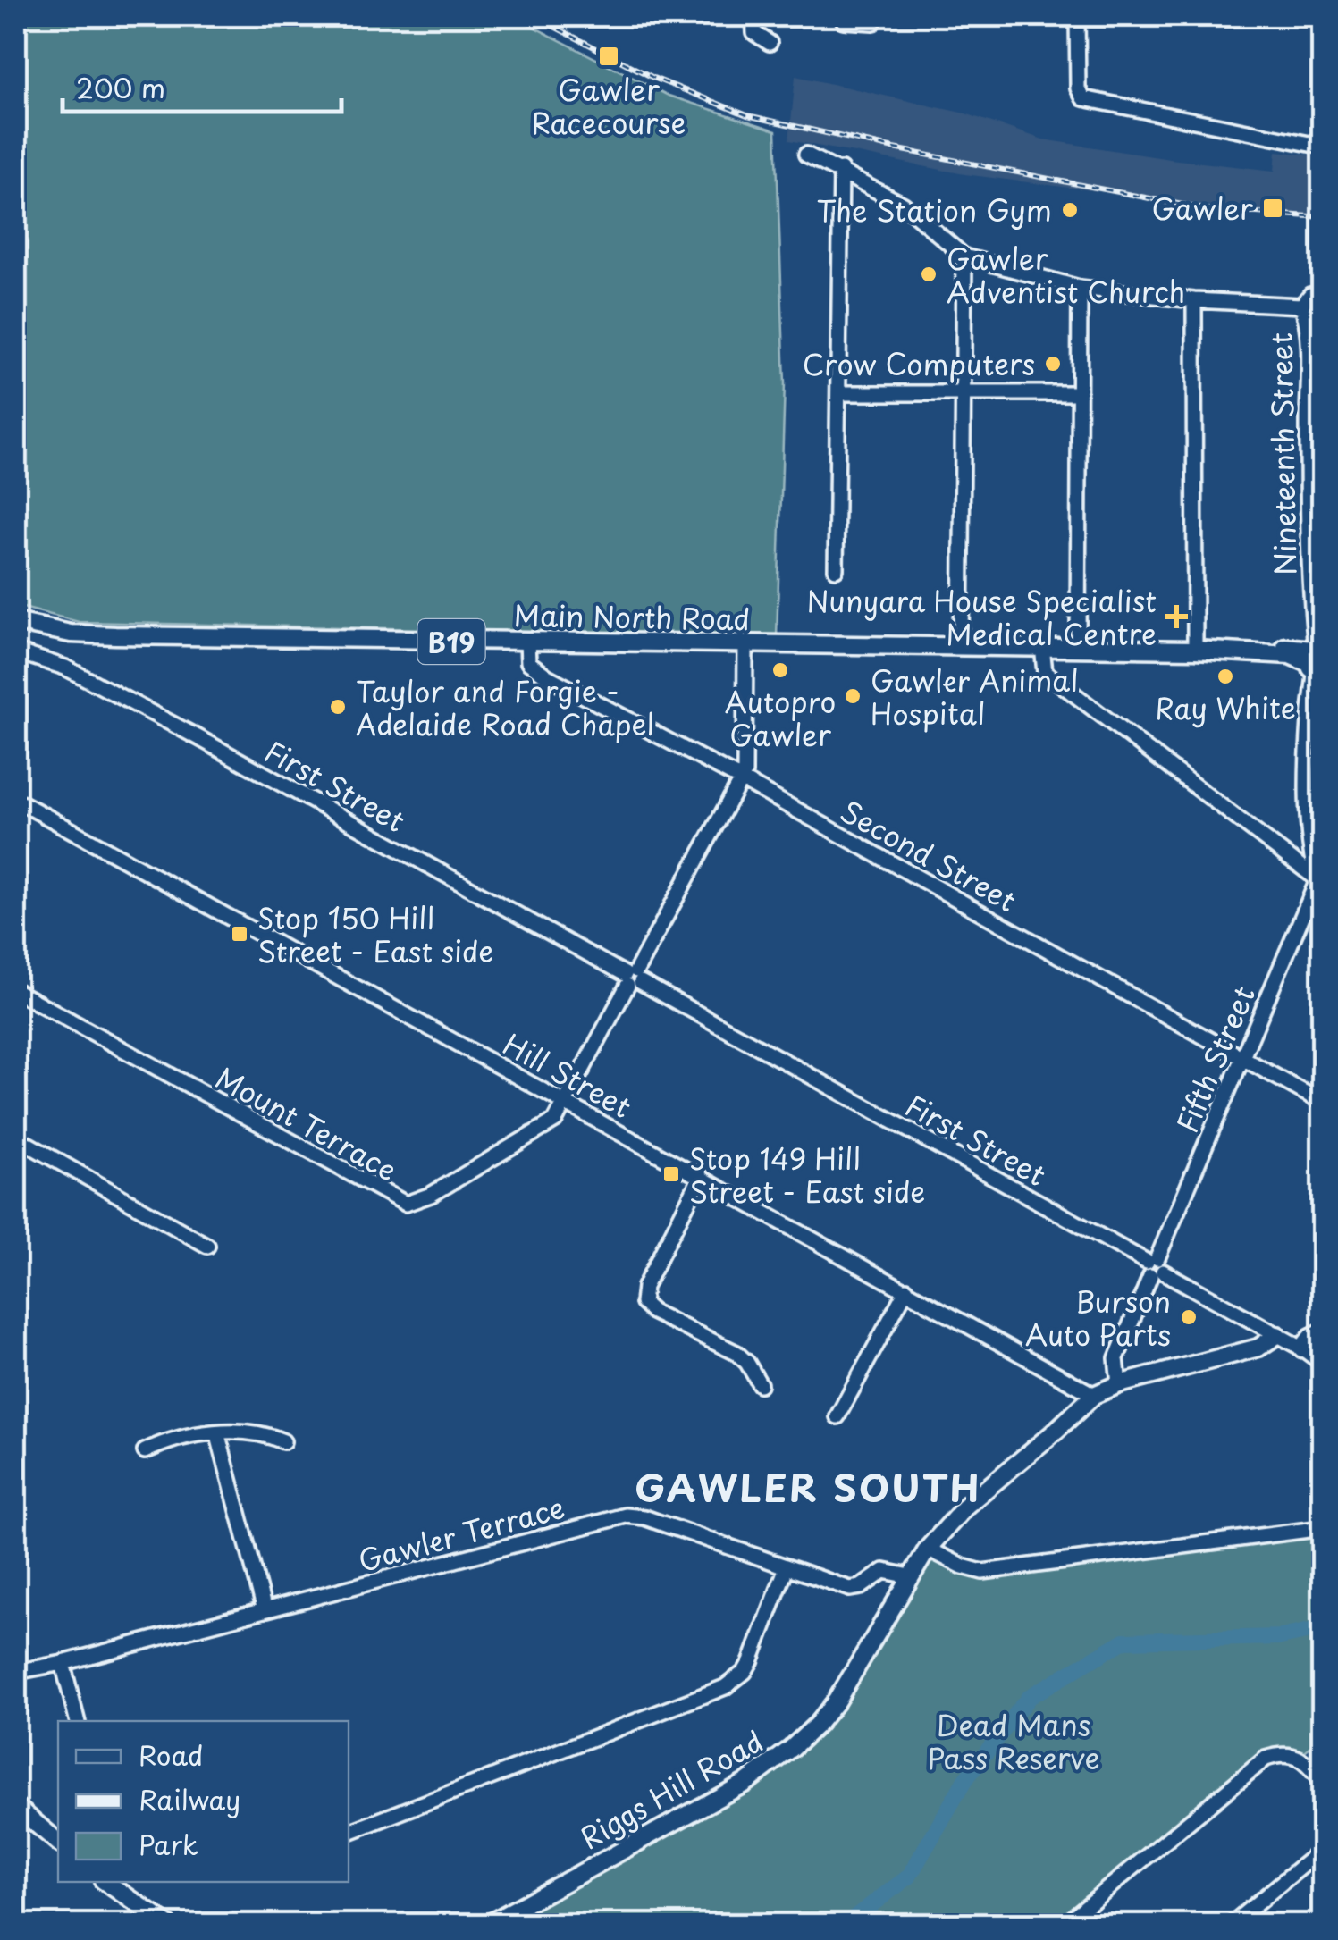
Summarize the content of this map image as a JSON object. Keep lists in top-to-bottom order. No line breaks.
{"streets":{"main road":["Main North Road","B19","Riggs Hill Road"],"street":["Nineteenth Street","First Street","Second Street","Fifth Street","Hill Street","Mount Terrace","Gawler Terrace"]},"crossings":[["Nineteenth Street","B19"],["Main North Road","B19"],["Main North Road","Second Street"],["First Street","Fifth Street"],["First Street","Riggs Hill Road"],["Second Street","Fifth Street"],["Fifth Street","Riggs Hill Road"],["Hill Street","Mount Terrace"],["Hill Street","Riggs Hill Road"],["Gawler Terrace","Riggs Hill Road"]],"districts":["GAWLER SOUTH"],"parks":["Dead Mans Pass Reserve"],"places":{"transit":["Gawler Racecourse","Gawler","Stop 150 Hill Street - East side","Stop 149 Hill Street - East side"],"other":["The Station Gym","Gawler Adventist Church","Crow Computers","Autopro Gawler","Ray White","Gawler Animal Hospital","Taylor and Forgie - Adelaide Road Chapel","Burson Auto Parts"],"health":["Nunyara House Specialist Medical Centre"]},"legend":["Road","Railway","Park"],"scale_bar":"200 m"}
